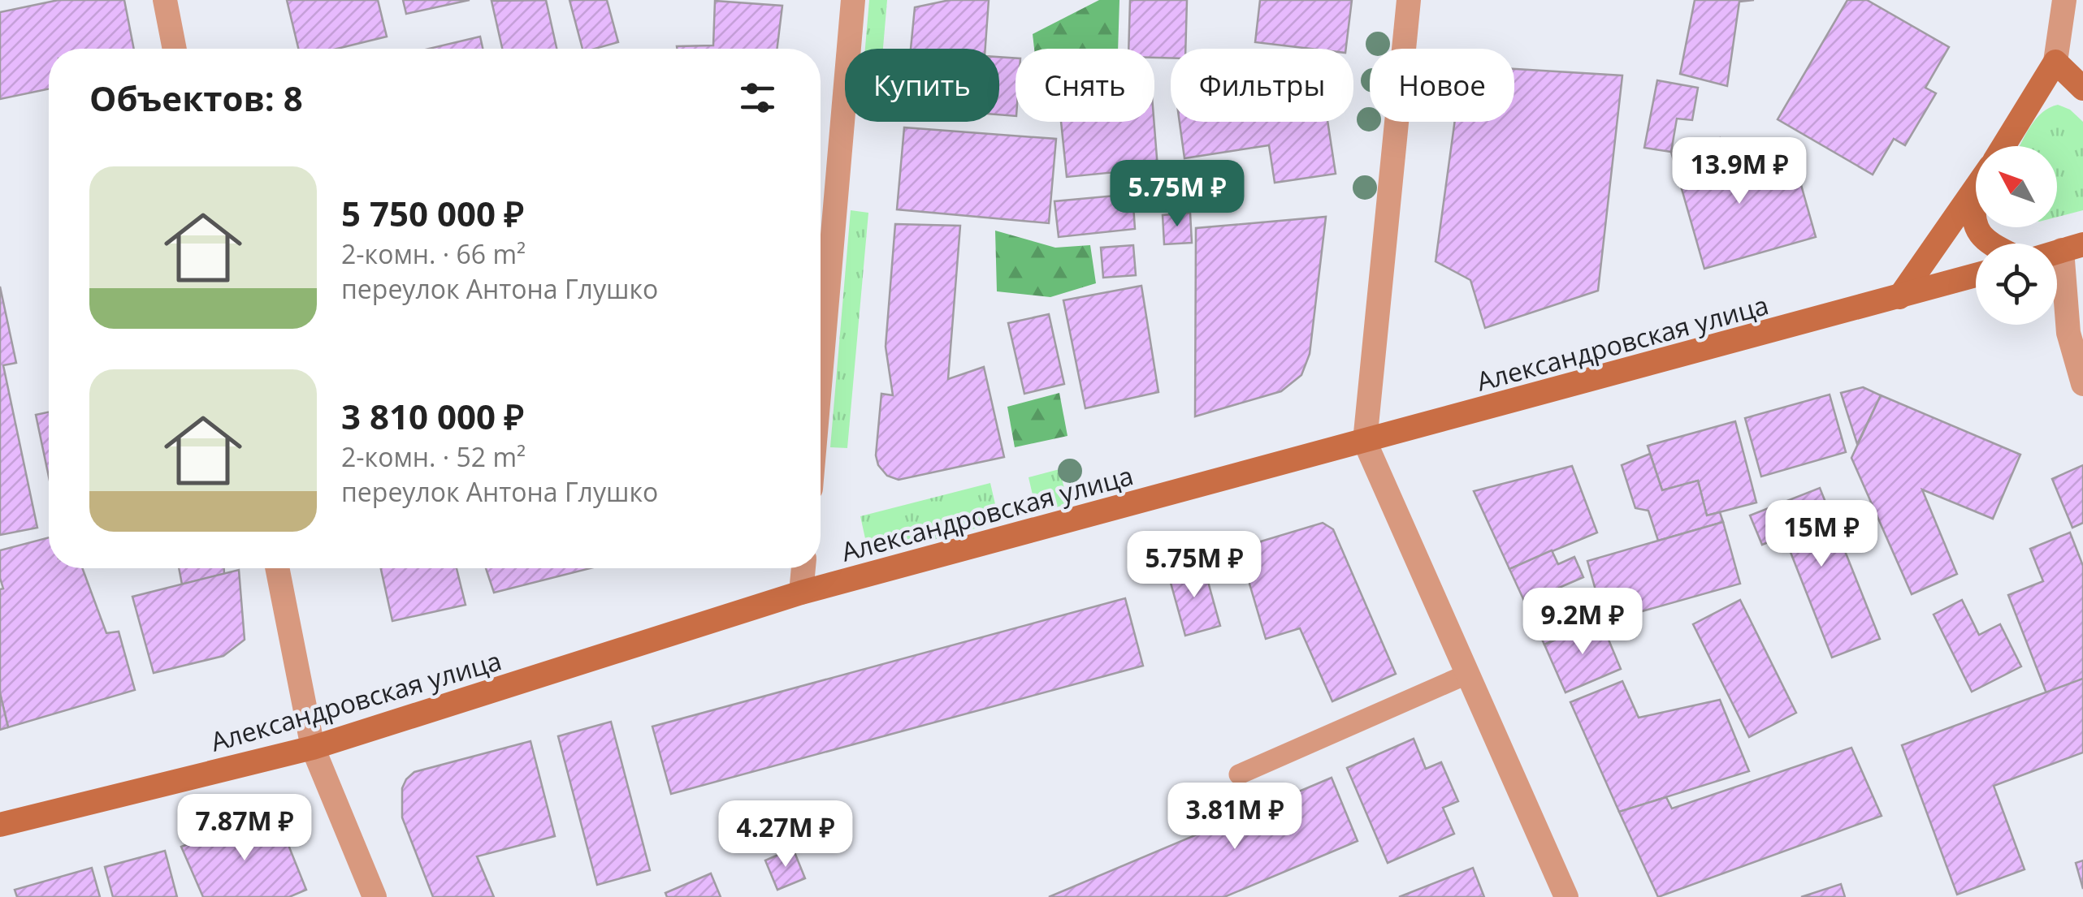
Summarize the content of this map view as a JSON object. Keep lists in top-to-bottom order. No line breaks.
{"streets":{"main road":["Александровская улица"]},"north":"top left","page":{"chip":["Купить","Снять","Фильтры","Новое"],"heading":"Объектов: 8","price":["13.9M ₽","5.75M ₽","15M ₽","5.75M ₽","9.2M ₽","3.81M ₽","7.87M ₽","4.27M ₽"],"list":[{"name":"5 750 000 ₽","note":"2-комн. · 66 m² · переулок Антона Глушко"},{"name":"3 810 000 ₽","note":"2-комн. · 52 m² · переулок Антона Глушко"}]}}
